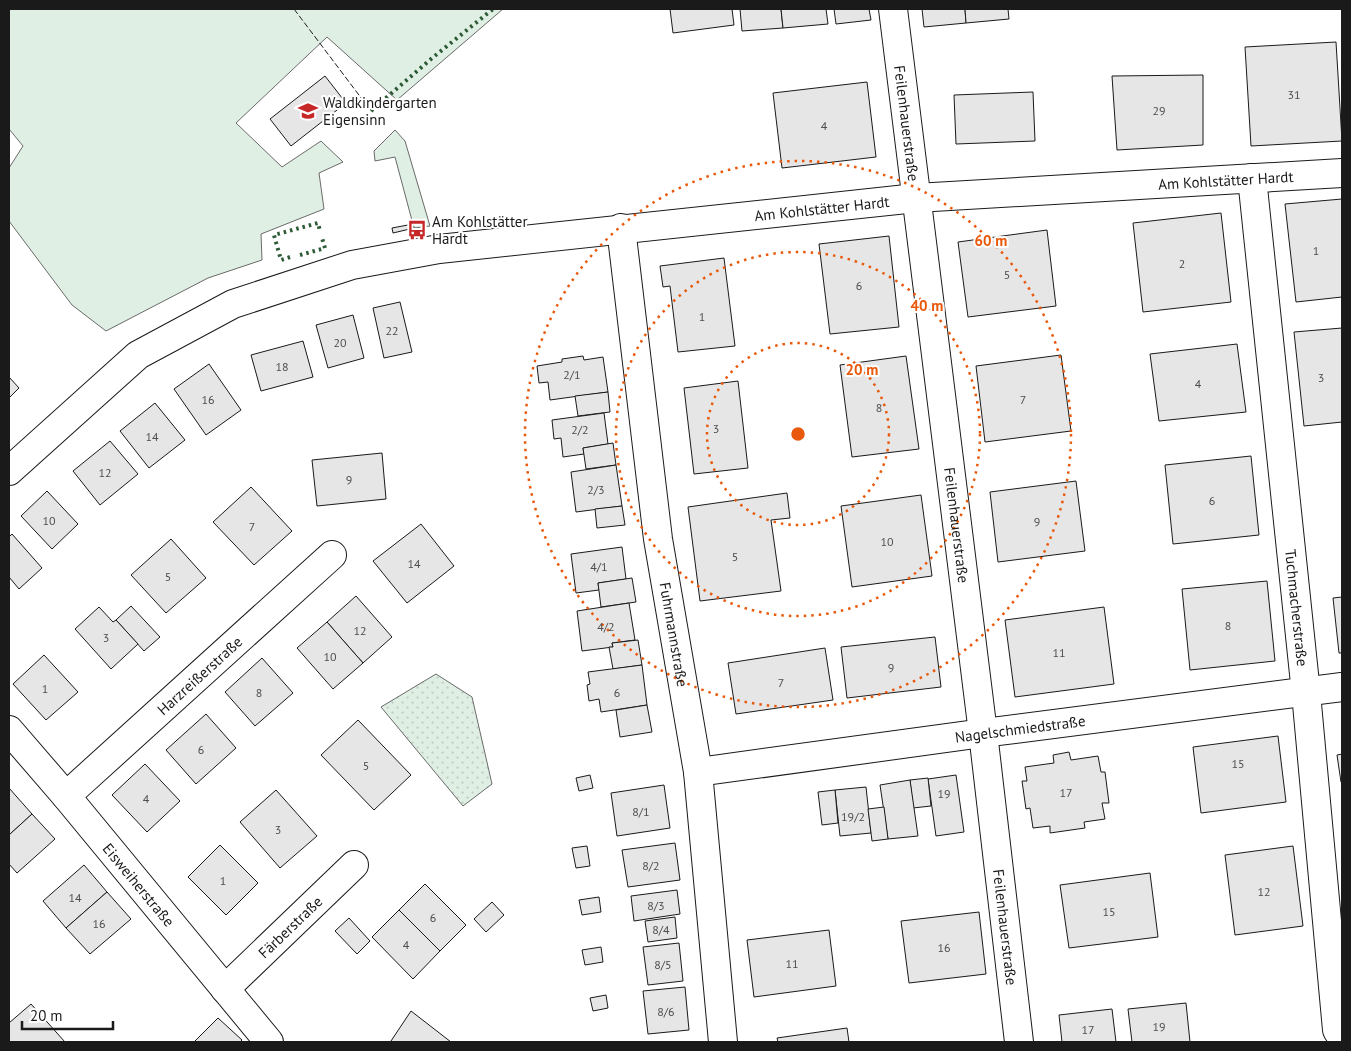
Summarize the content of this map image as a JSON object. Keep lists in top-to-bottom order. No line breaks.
{"streets":{"street":["Feilenhauerstraße","Am Kohlstätter Hardt","Tuchmacherstraße","Fuhrmannstraße","Harzreißerstraße","Nagelschmiedstraße","Eisweiherstraße","Färberstraße"]},"crossings":[["Feilenhauerstraße","Am Kohlstätter Hardt"],["Feilenhauerstraße","Nagelschmiedstraße"],["Am Kohlstätter Hardt","Tuchmacherstraße"],["Am Kohlstätter Hardt","Fuhrmannstraße"],["Tuchmacherstraße","Nagelschmiedstraße"],["Fuhrmannstraße","Nagelschmiedstraße"],["Harzreißerstraße","Eisweiherstraße"],["Eisweiherstraße","Färberstraße"]],"places":{"school or university":["Waldkindergarten Eigensinn"],"bus stop":["Am Kohlstätter Hardt"]},"house_numbers":["31","29","4","1","2","5","6","1","22","20","18","2/1","3","4","16","7","8","3","2/2","14","12","9","2/3","6","10","9","7","10","5","14","4/1","5","8","4/2","12","3","11","10","9","7","1","8","6","6","15","5","17","19","4","8/1","19/2","3","8/2","1","12","14","8/3","15","6","16","8/4","4","16","11","8/5","8/6","19","17"],"scale_bar":"20 m","rings":["60 m","40 m","20 m"]}
